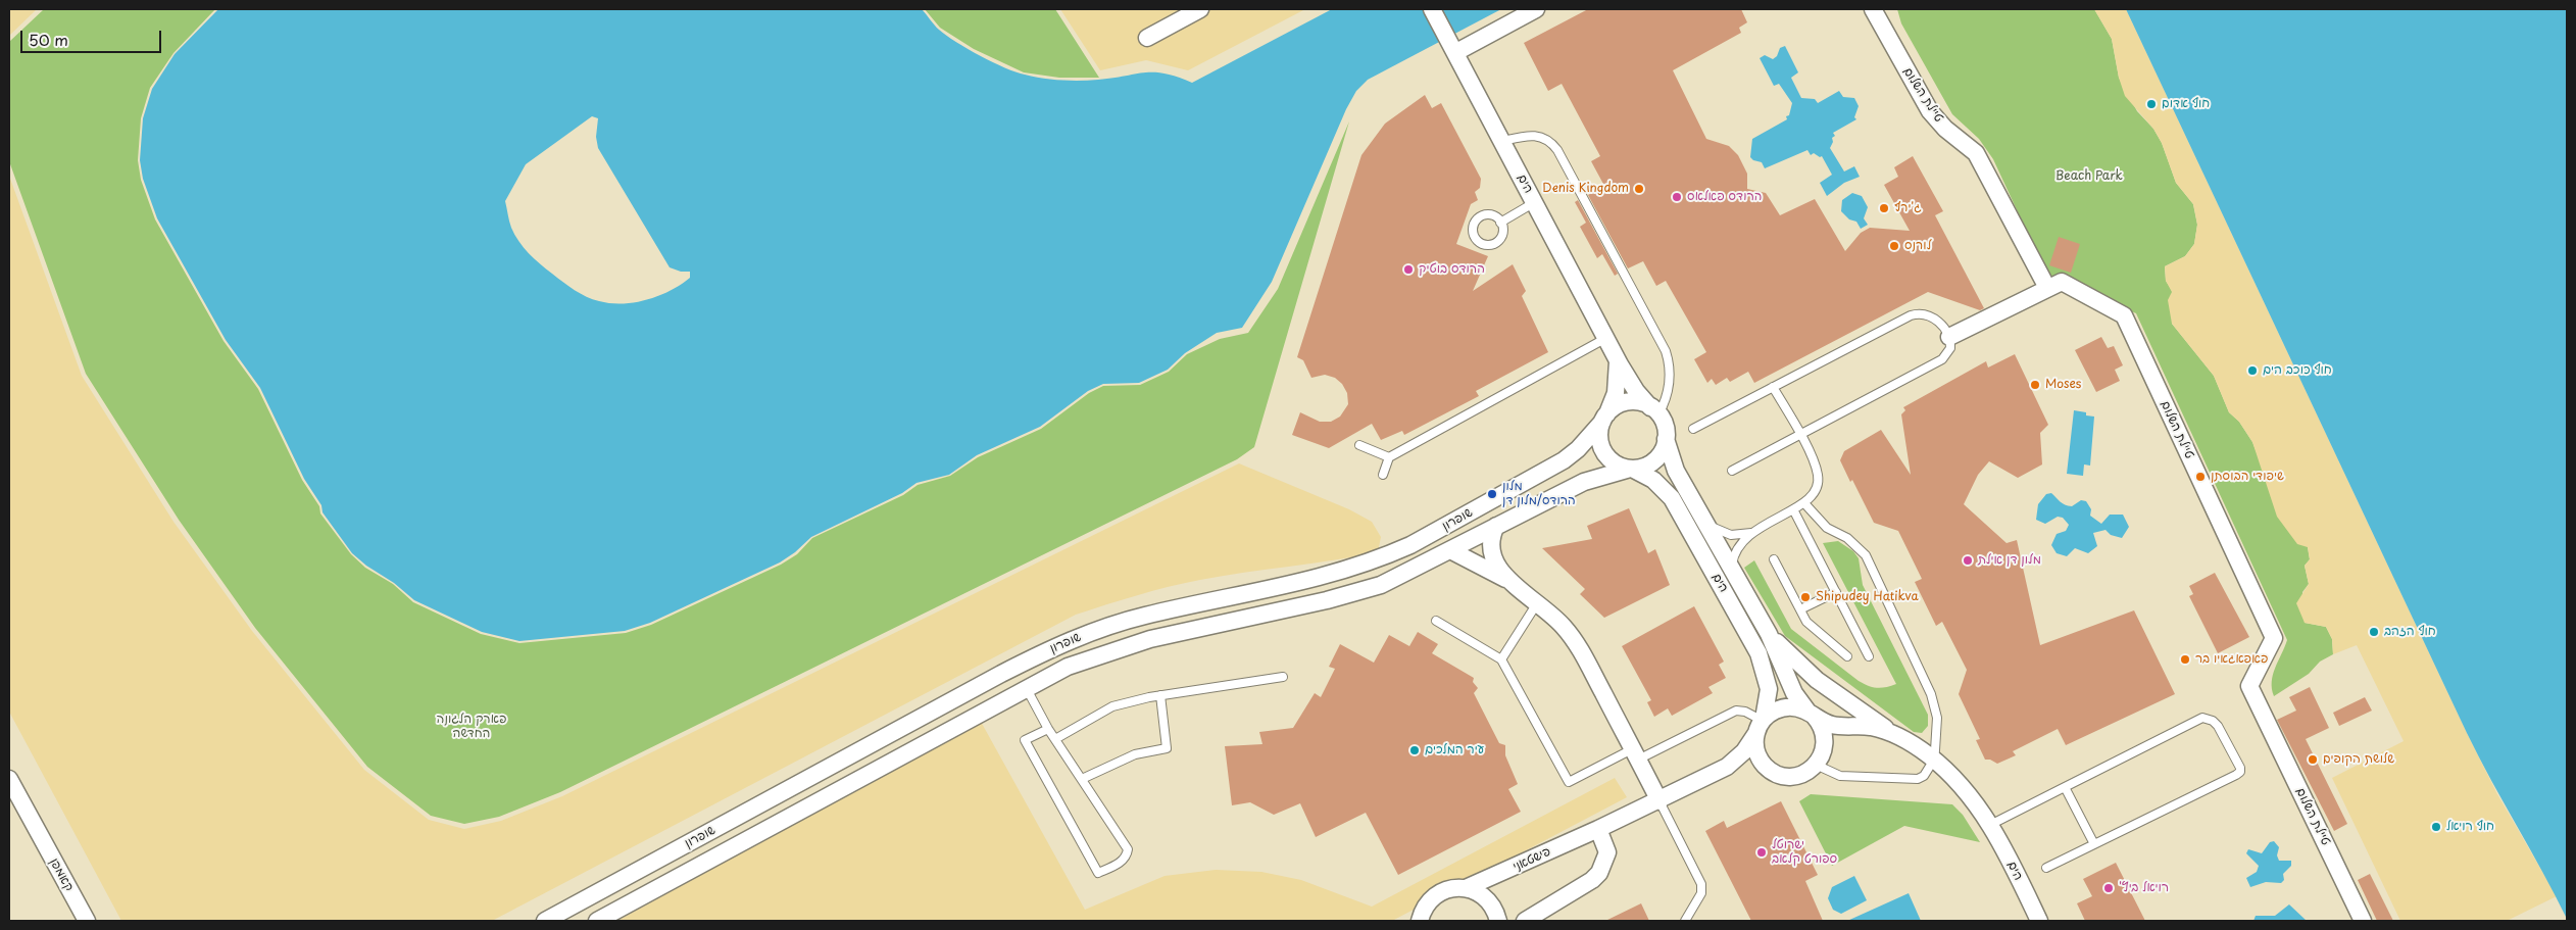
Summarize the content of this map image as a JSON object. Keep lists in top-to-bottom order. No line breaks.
{"streets":{"street":["טיילת השלום","הים","שופרון","פישטאני","קאמפן"]},"crossings":[["הים","שופרון"],["הים","פישטאני"]],"parks":["Beach Park","פארק הלגונה החדשה"],"places":["חוף אדום","Denis Kingdom","הרודס פאלאס","ג'ירף","לורנס","הרודס בוטיק","חוף כוכב הים","Moses","שיפודי הבוסתן","מלון הרודס/מלון דן","מלון דן אילת","Shipudey Hatikva","חוף הזהב","פאפאגאיו בר","עיר המלכים","שלושת הקופים","חוף רויאל","ישרוטל ספורט קלאב","'רויאל ביץ"],"scale_bar":"50 m"}
